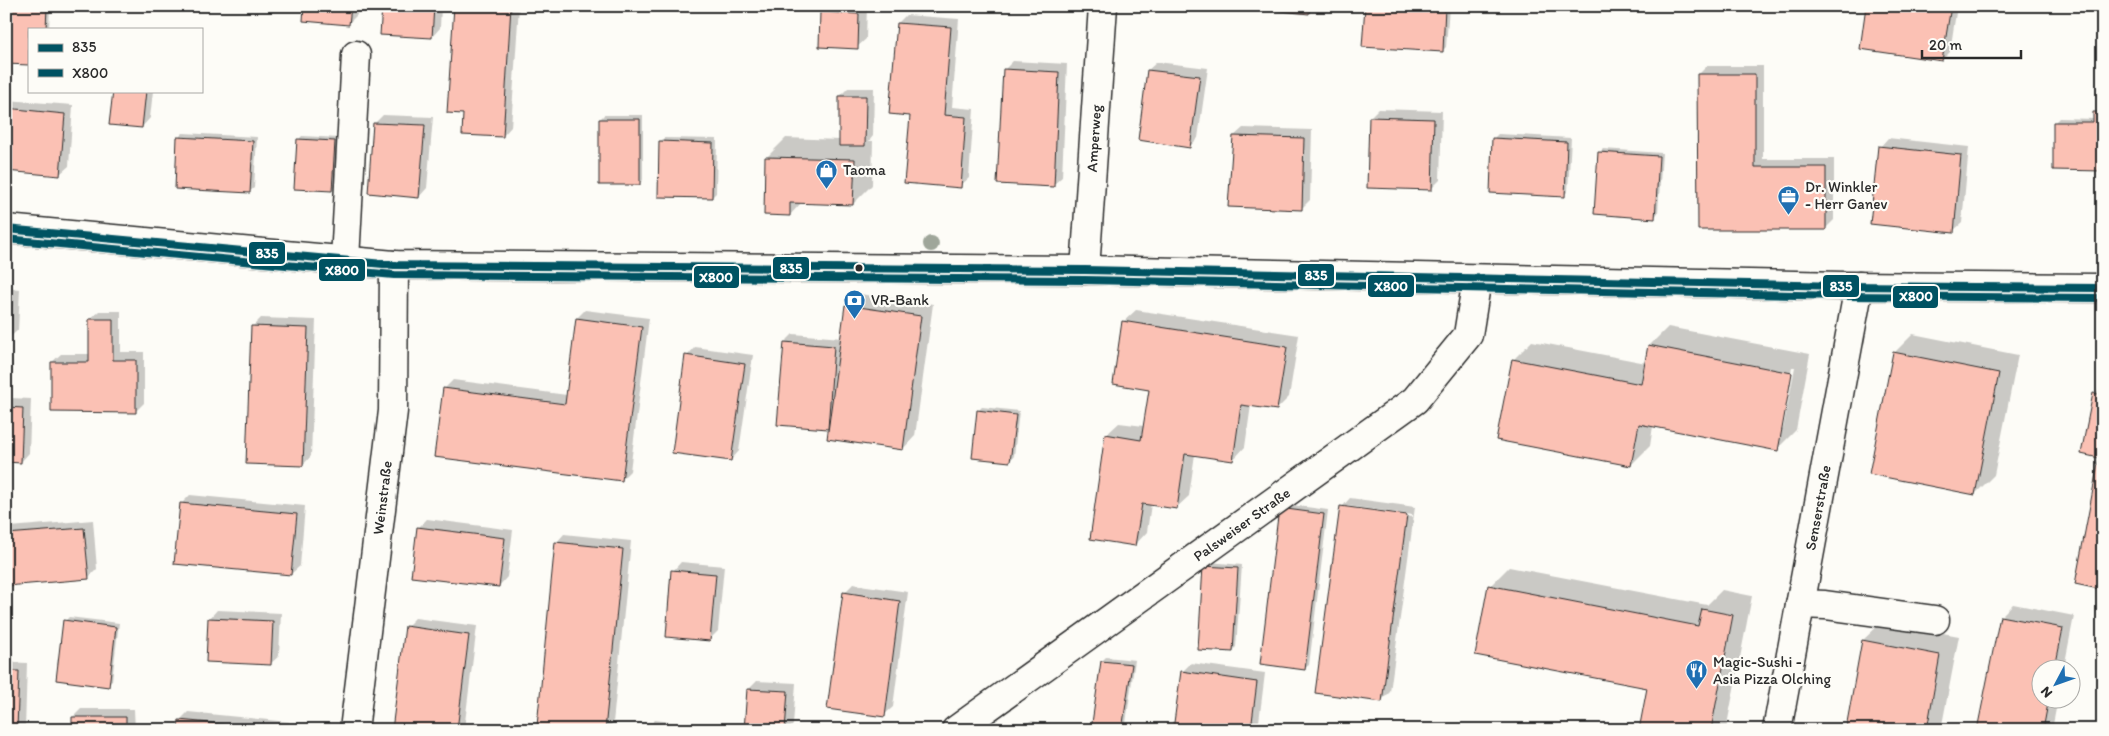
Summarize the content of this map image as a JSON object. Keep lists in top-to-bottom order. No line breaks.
{"streets":{"street":["Amperweg","Weinstraße","Senserstraße","Palsweiser Straße"]},"places":{"shop":["Taoma"],"office":["Dr. Winkler - Herr Ganev"],"bank":["VR-Bank"],"restaurant":["Magic-Sushi - Asia Pizza Olching"]},"lines":["transit line 835","transit line X800"],"legend":["835","X800"],"scale_bar":"20 m","north":"bottom left"}
